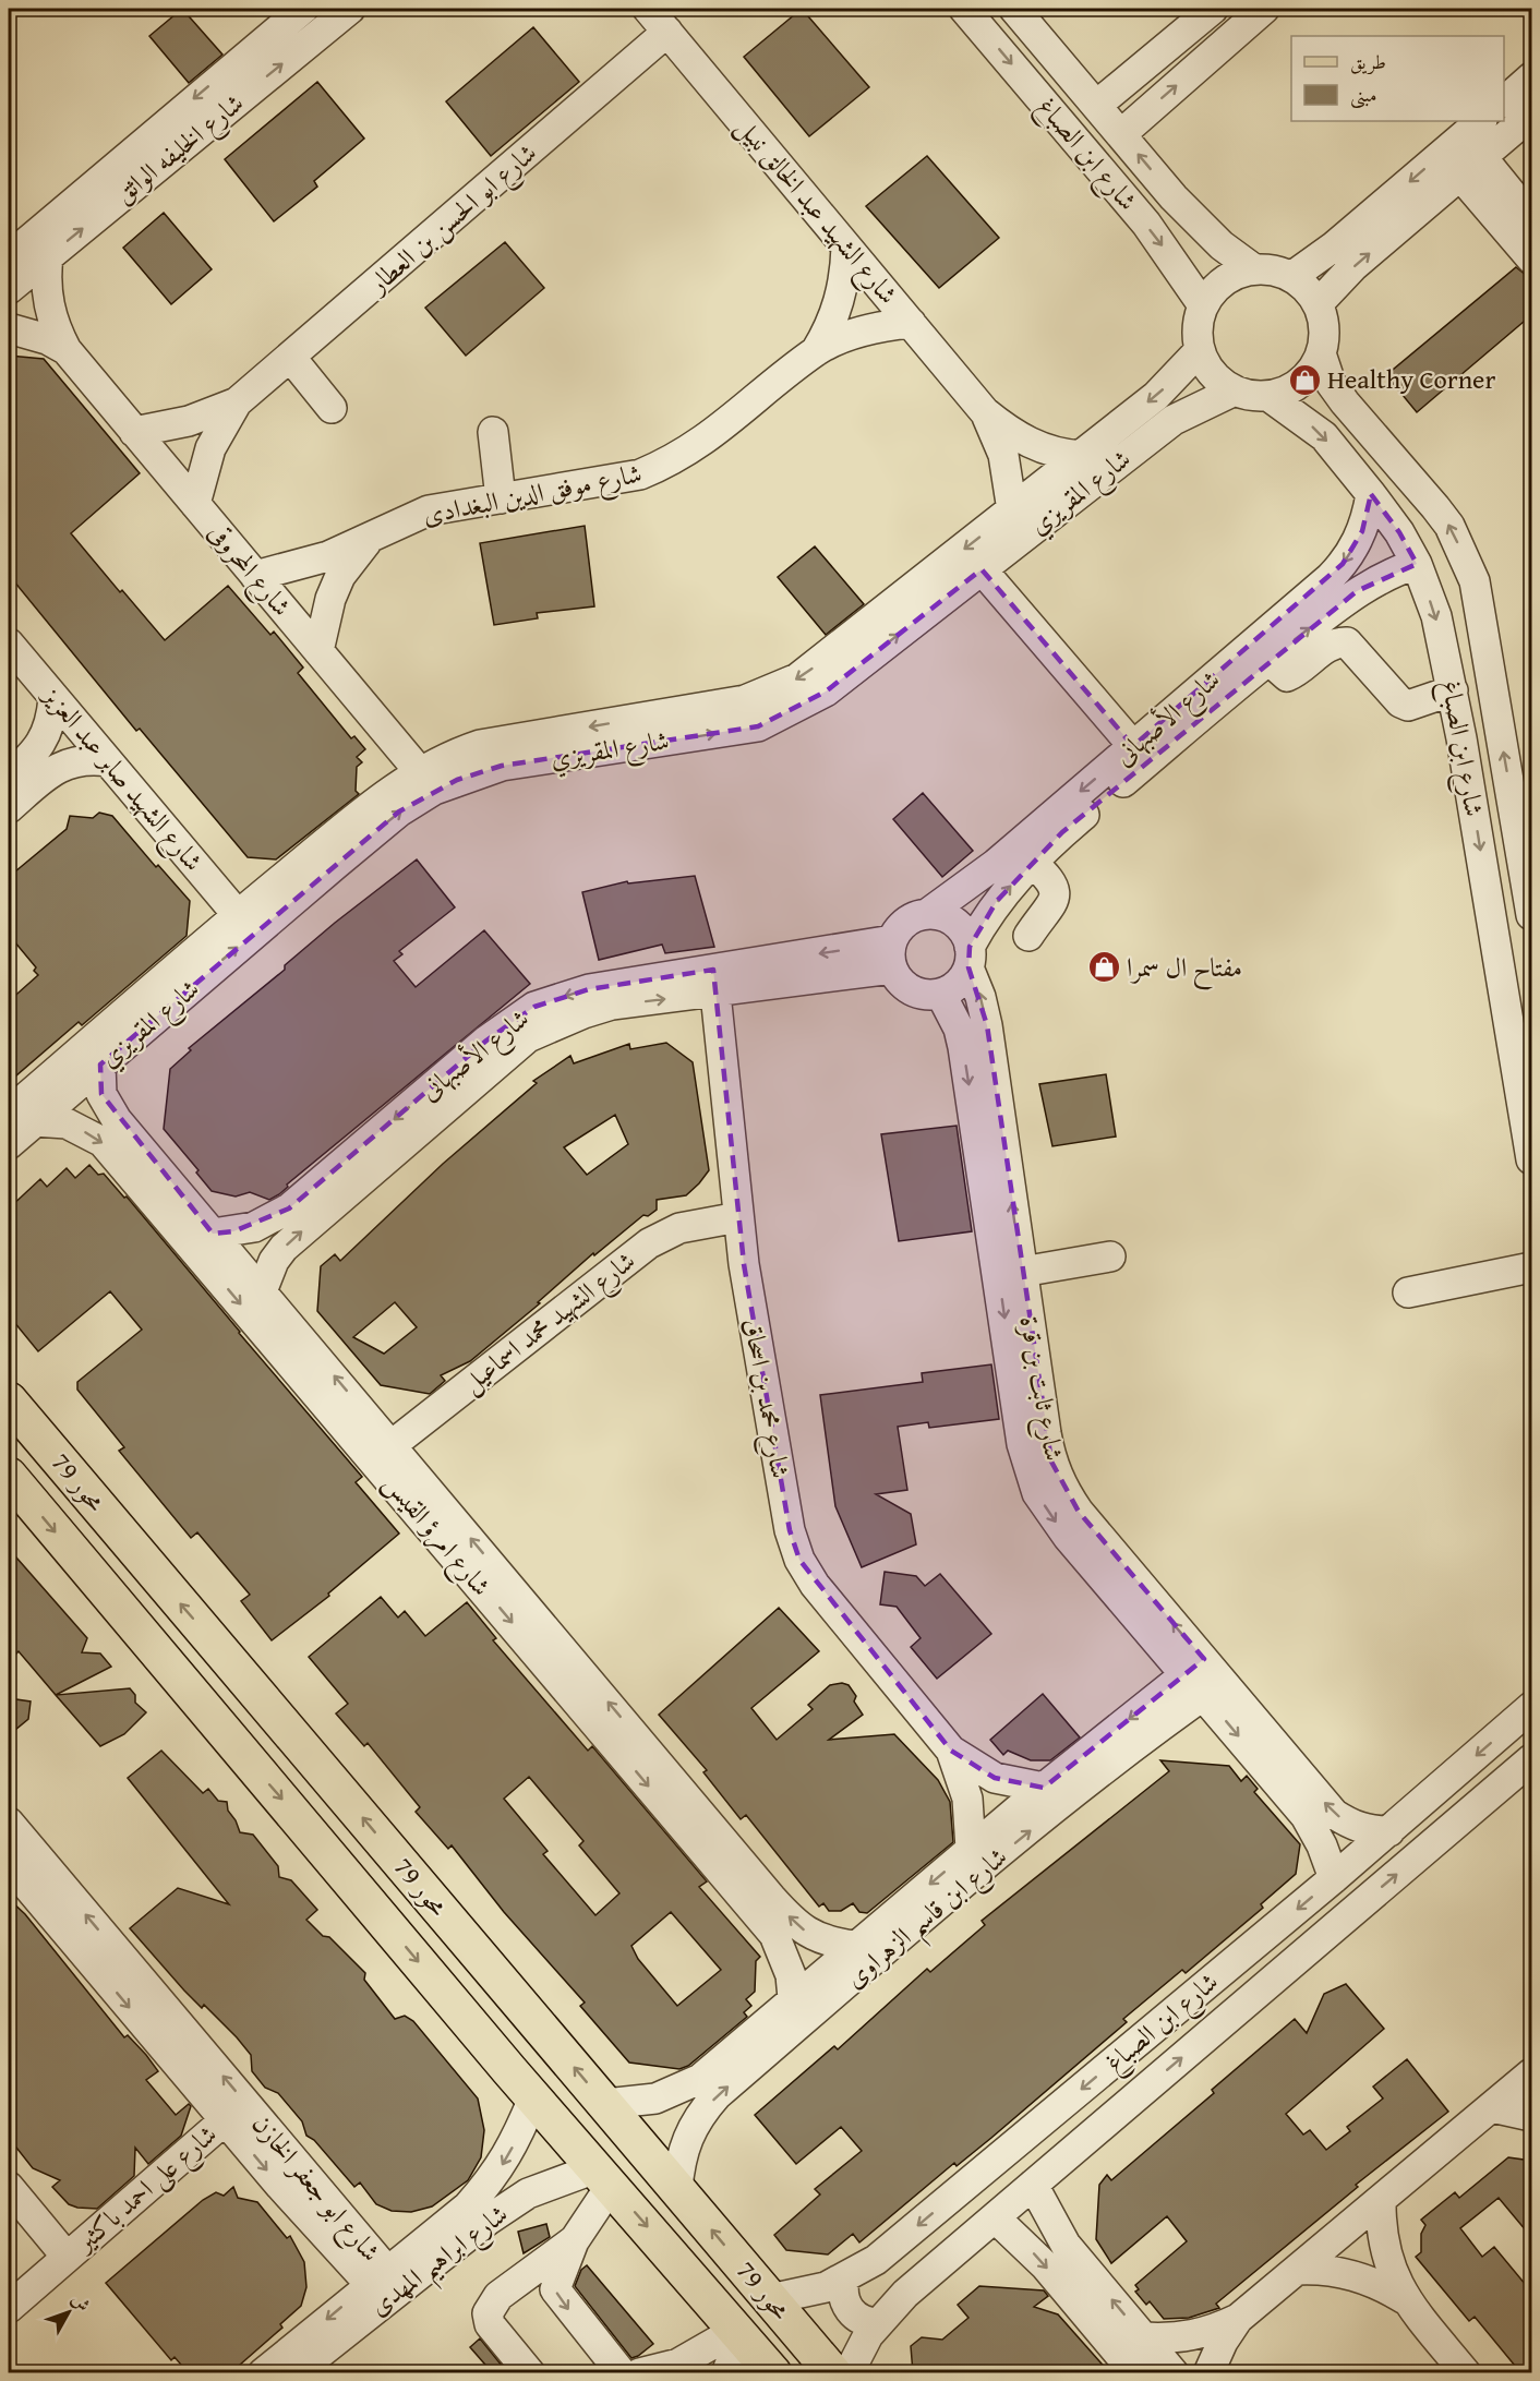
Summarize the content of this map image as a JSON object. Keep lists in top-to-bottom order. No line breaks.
{"streets":{"main road":["محور 79"],"street":["شارع الخليفه الواثق","شارع ابن الصباغ","شارع الشهيد عبد الخالق نبيل","شارع ابو الحسن بن العطار","شارع المقريزي","شارع موفق الدين البغدادى","شارع المحروقى","شارع الأصبهانى","شارع الشهيد صابر عبد العزيز","شارع الشهيد محمد اسماعيل","شارع ثابت بن قرة","شارع محمد بن اسحاق","شارع امرؤ القيس","شارع ابن قاسم الزهراوى","شارع على احمد باكثير","شارع ابو جعفر الخازن","شارع ابراهيم المهدى"]},"crossings":[["شارع الخليفه الواثق","شارع المحروقى"],["شارع ابن الصباغ","شارع المقريزي"],["شارع ابن الصباغ","شارع الأصبهانى"],["شارع ابن الصباغ","شارع ثابت بن قرة"],["شارع ابن الصباغ","محور 79"],["شارع الشهيد عبد الخالق نبيل","شارع ابو الحسن بن العطار"],["شارع الشهيد عبد الخالق نبيل","شارع المقريزي"],["شارع الشهيد عبد الخالق نبيل","شارع موفق الدين البغدادى"],["شارع ابو الحسن بن العطار","شارع المحروقى"],["شارع المقريزي","شارع المحروقى"],["شارع المقريزي","شارع الشهيد صابر عبد العزيز"],["شارع المقريزي","شارع امرؤ القيس"],["شارع موفق الدين البغدادى","شارع المحروقى"],["شارع الأصبهانى","شارع ثابت بن قرة"],["شارع الأصبهانى","شارع محمد بن اسحاق"],["شارع الأصبهانى","شارع امرؤ القيس"],["شارع الشهيد محمد اسماعيل","شارع محمد بن اسحاق"],["شارع الشهيد محمد اسماعيل","شارع امرؤ القيس"],["شارع ثابت بن قرة","شارع ابن قاسم الزهراوى"],["شارع محمد بن اسحاق","شارع ابن قاسم الزهراوى"],["محور 79","شارع ابن قاسم الزهراوى"],["محور 79","شارع ابراهيم المهدى"],["شارع امرؤ القيس","شارع ابن قاسم الزهراوى"],["شارع على احمد باكثير","شارع ابو جعفر الخازن"],["شارع ابو جعفر الخازن","شارع ابراهيم المهدى"]],"places":{"shop":["Healthy Corner","مفتاح ال سمرا"]},"legend":["طريق","مبنى"],"north":"top right"}
